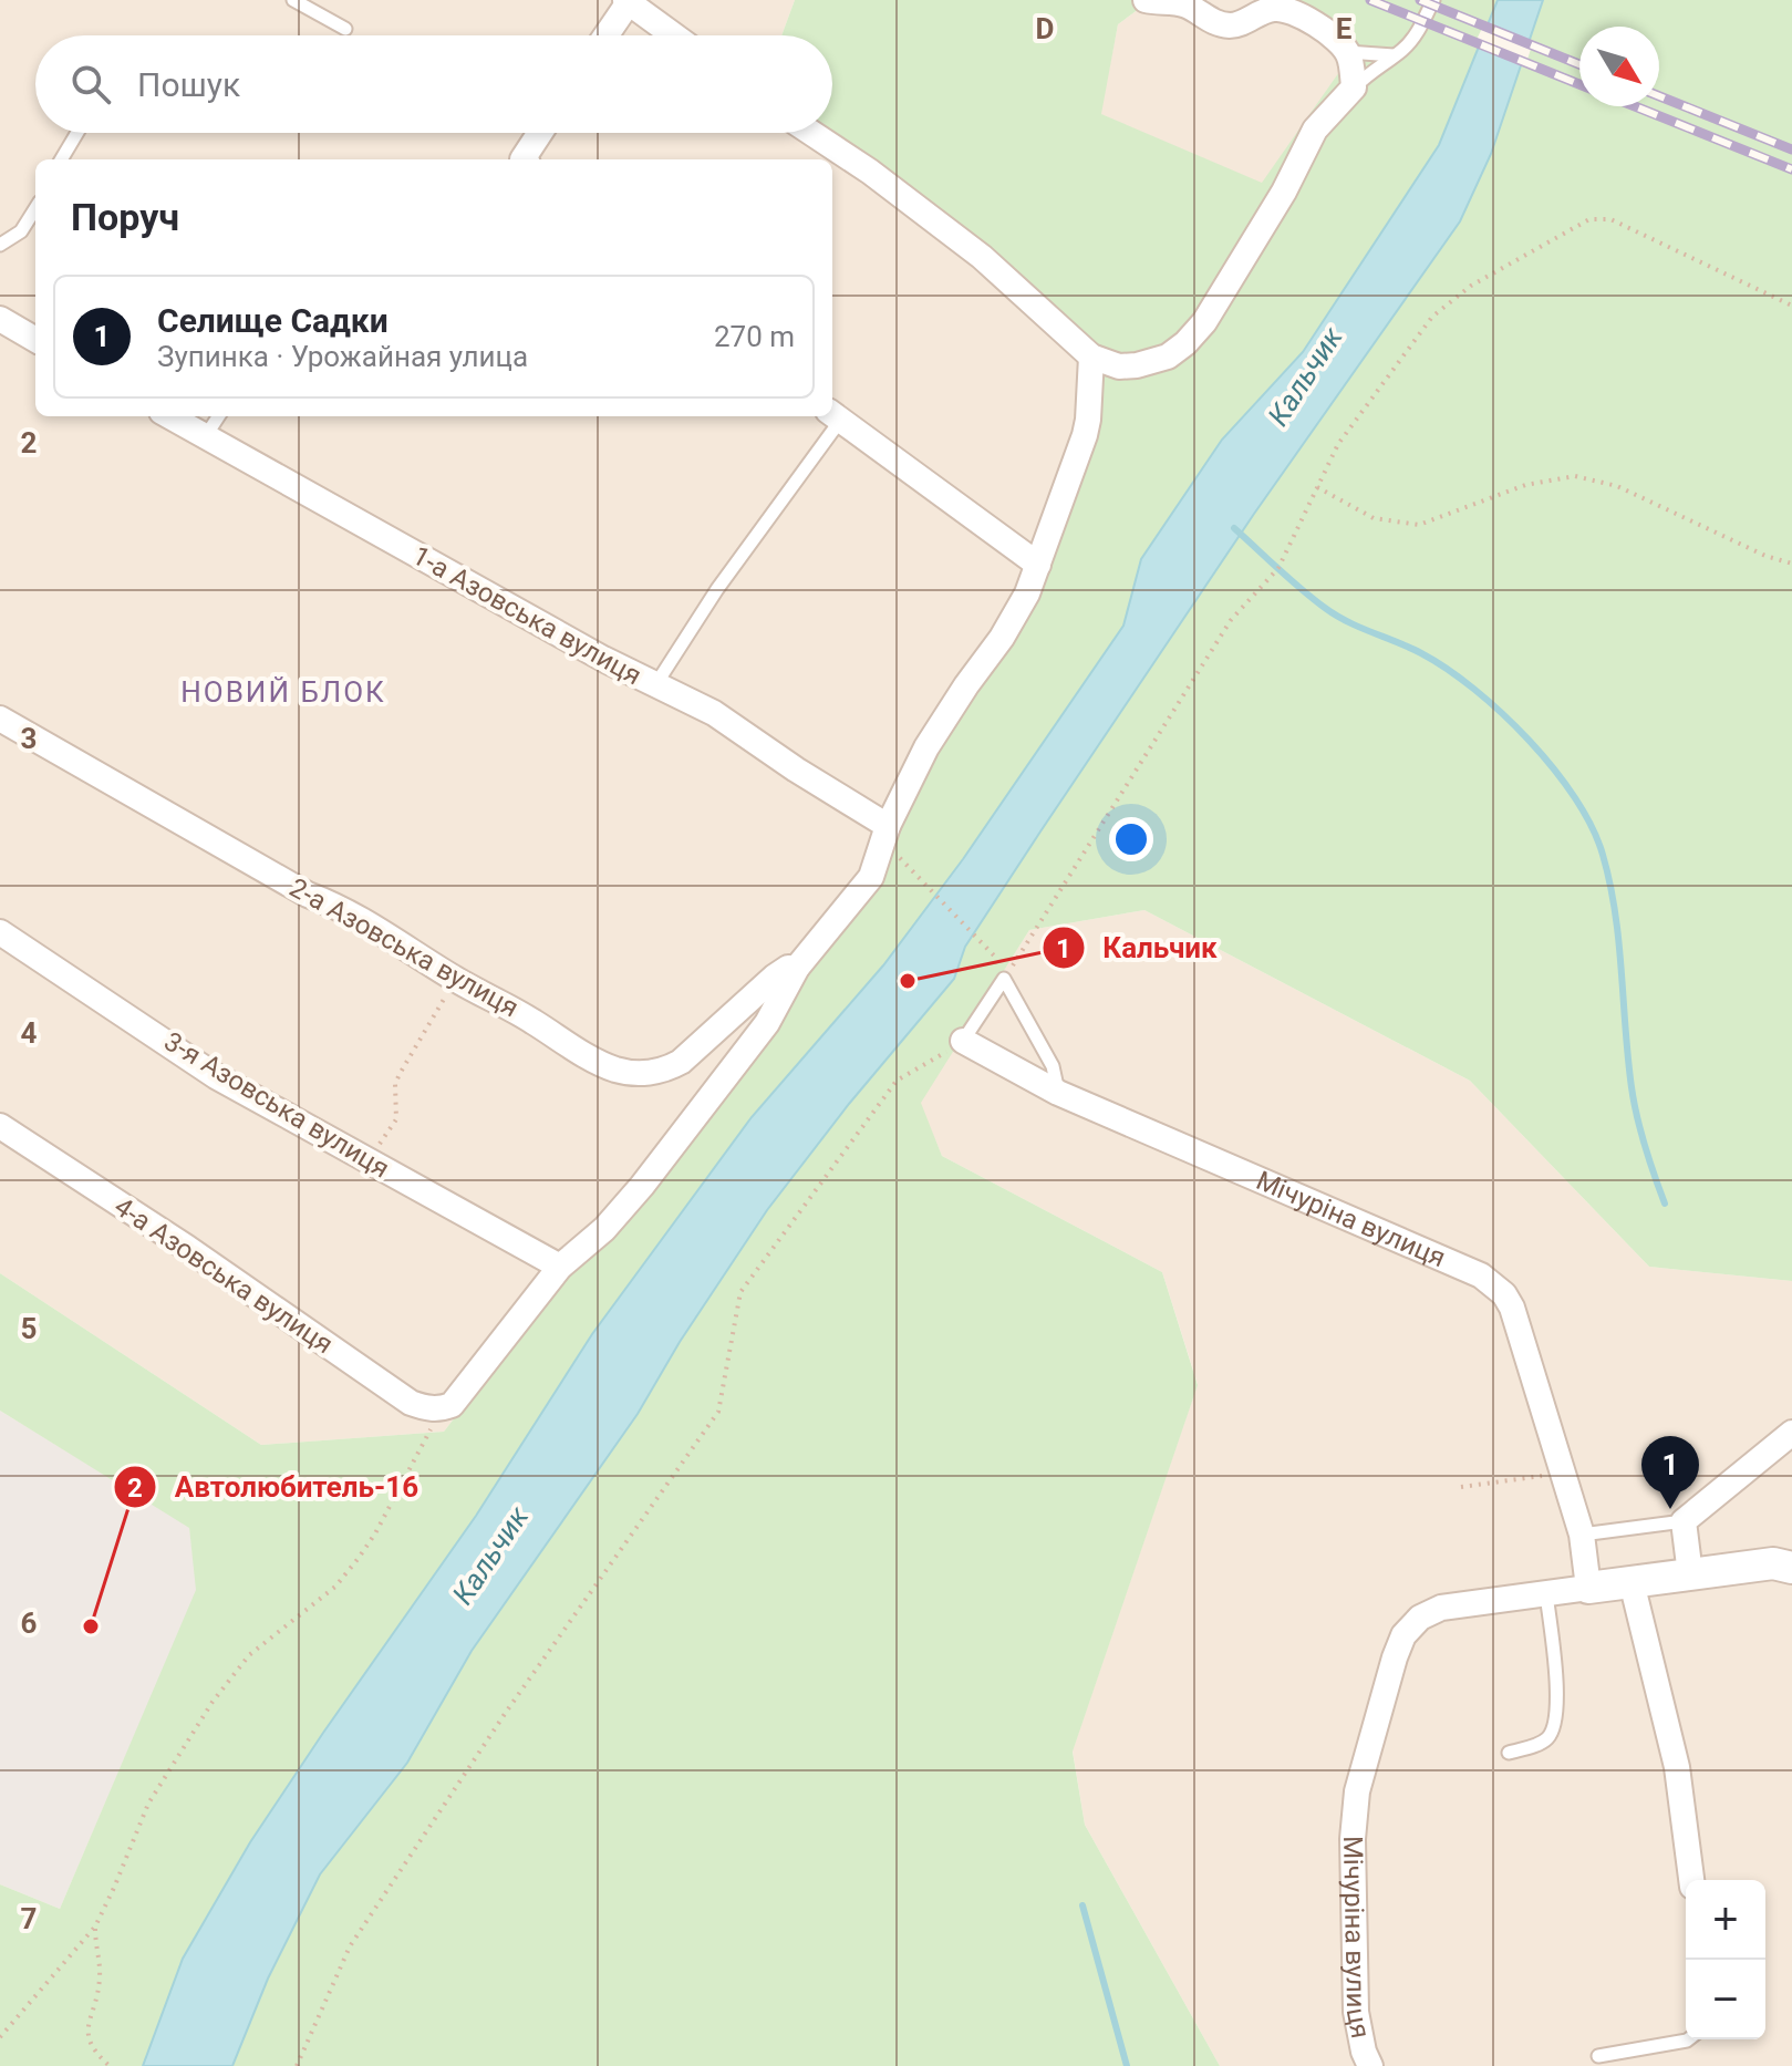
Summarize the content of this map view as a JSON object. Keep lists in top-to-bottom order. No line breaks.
{"streets":{"street":["1-а Азовська вулиця","2-а Азовська вулиця","3-я Азовська вулиця","Мічуріна вулиця","4-а Азовська вулиця"]},"districts":["НОВИЙ БЛОК"],"water":["Кальчик"],"places":["Кальчик","Автолюбитель-16"],"north":"bottom right","page":{"search":"Пошук","heading":"Поруч","list":[{"mark":"1","name":"Селище Садки","note":"Зупинка · Урожайная улица","value":"270 m"}],"pins":"1","map_buttons":["+","−"]},"grid":{"columns":["D","E"],"rows":["2","3","4","5","6","7"]}}
